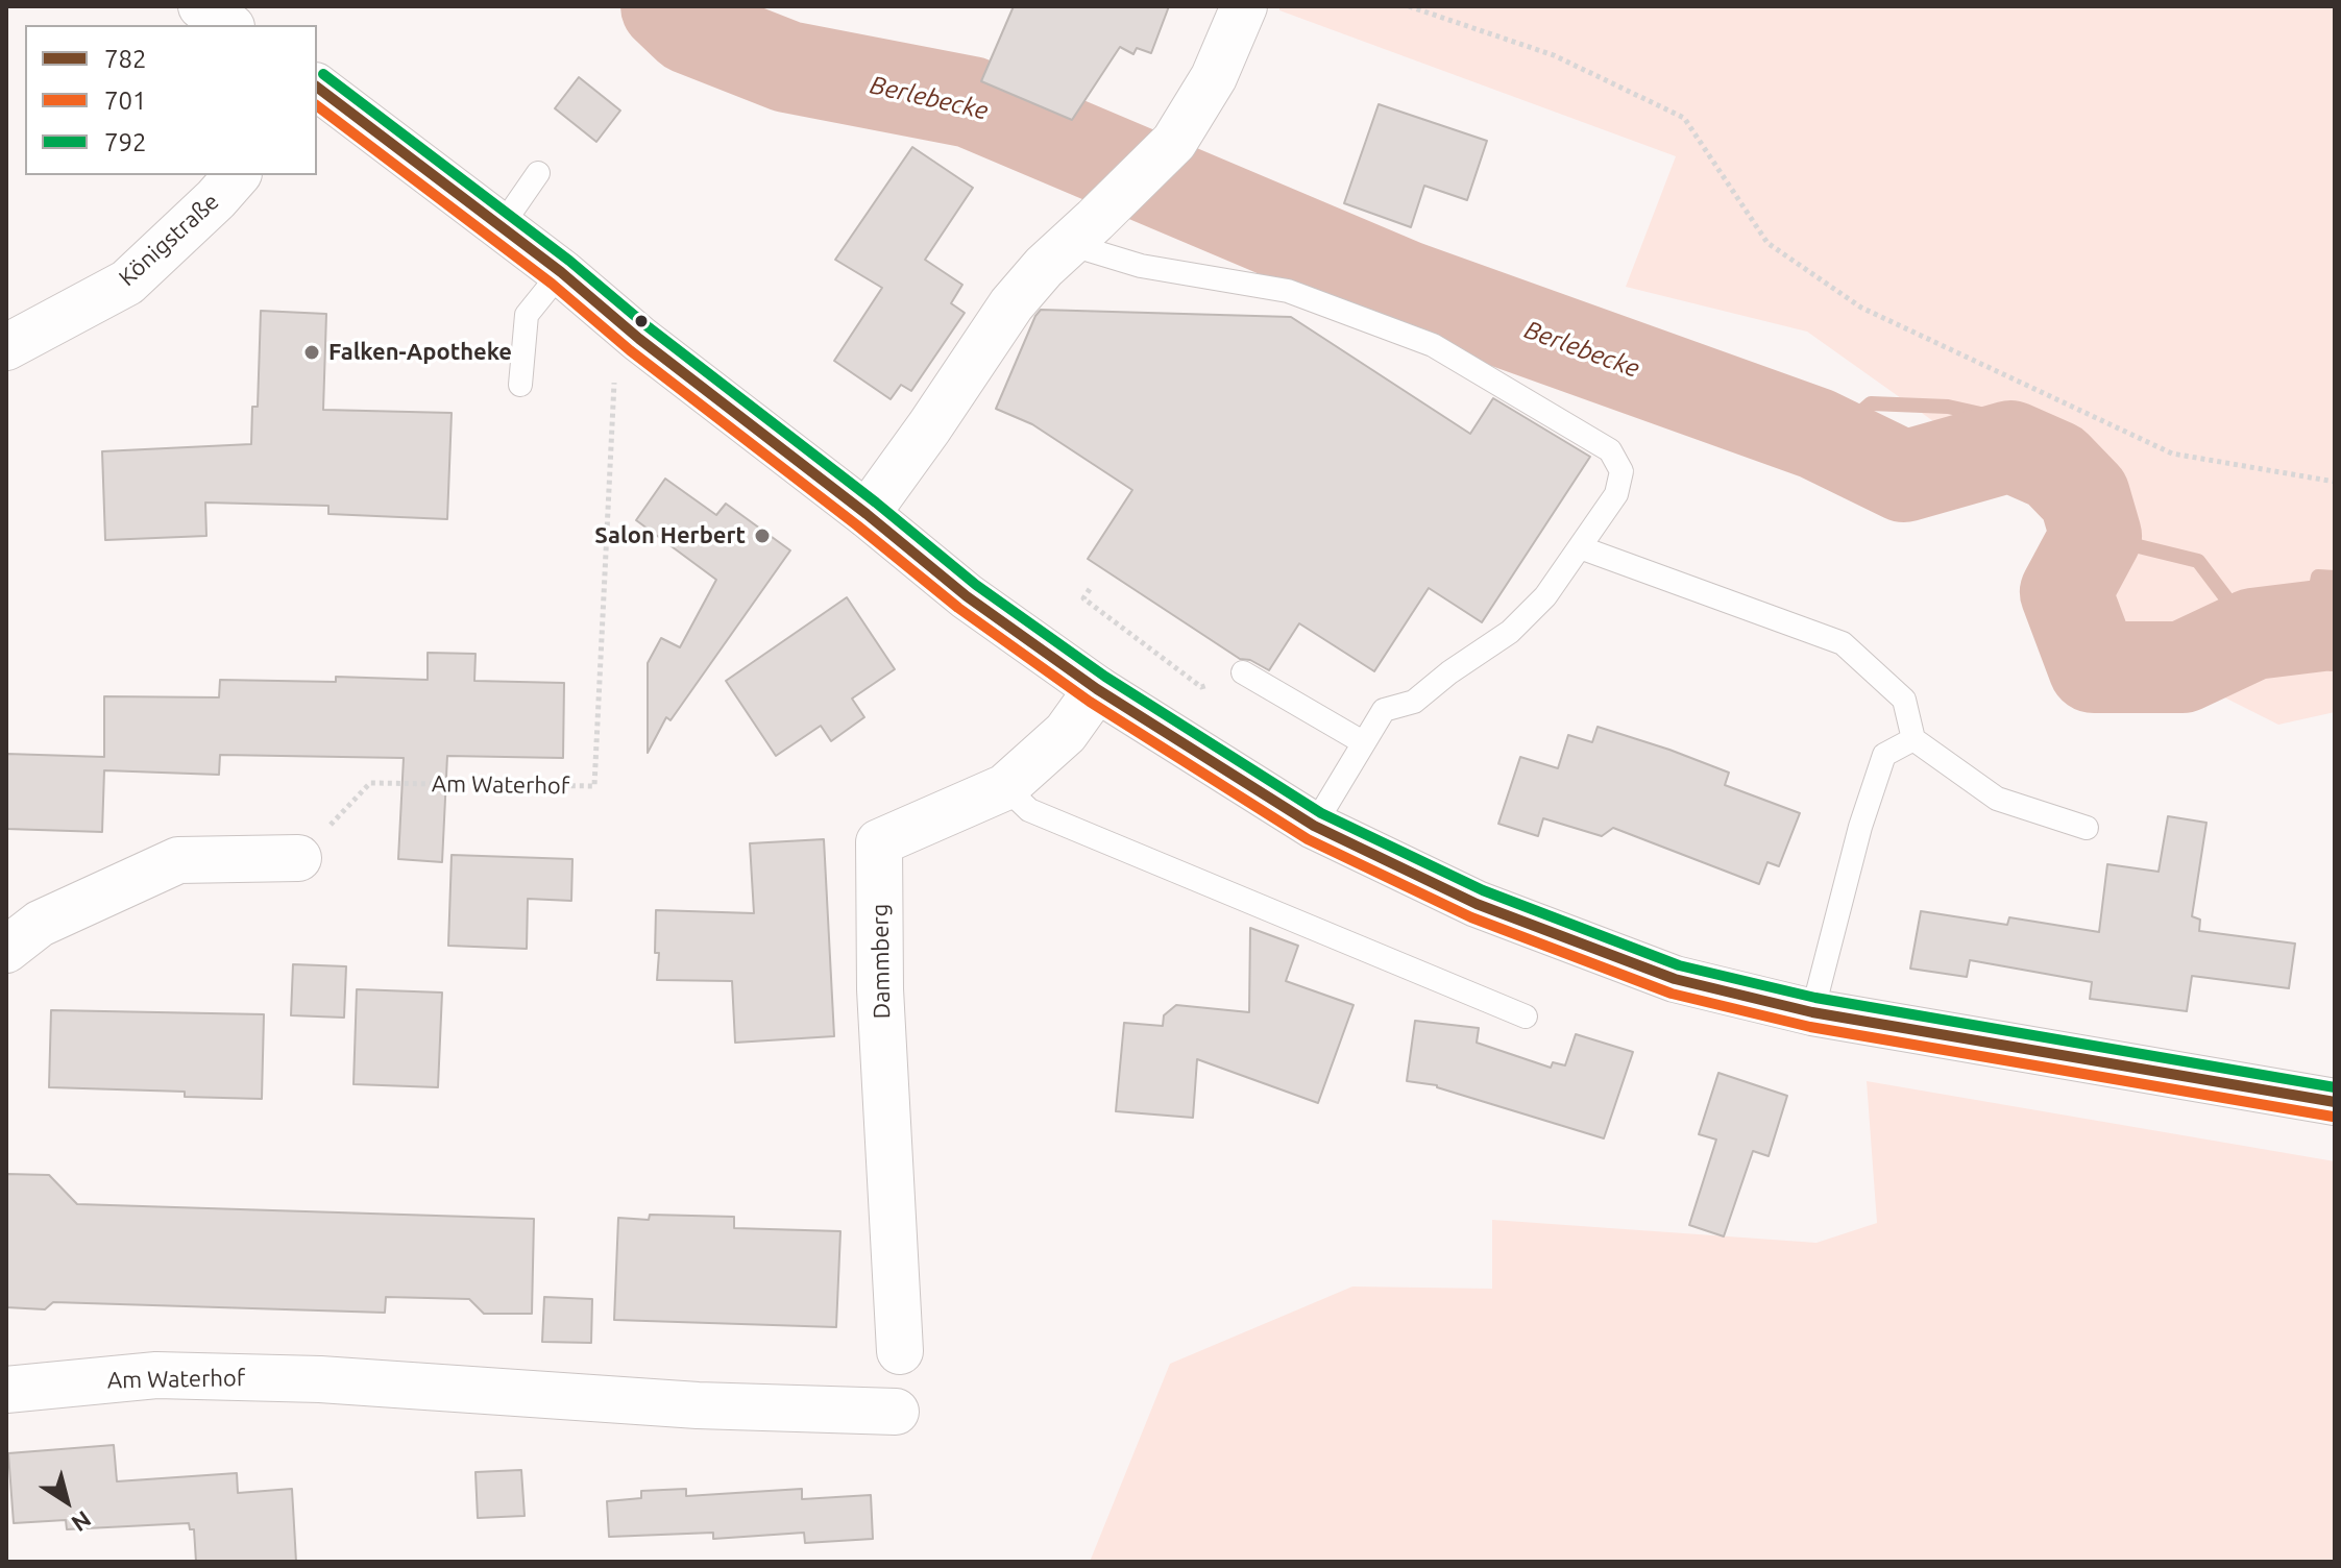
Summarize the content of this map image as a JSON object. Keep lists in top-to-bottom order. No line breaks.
{"streets":{"street":["Königstraße","Am Waterhof","Dammberg"]},"water":["Berlebecke"],"places":["Falken-Apotheke","Salon Herbert"],"lines":["transit line 792","transit line 782","transit line 701"],"legend":["782","701","792"],"north":"bottom right"}
